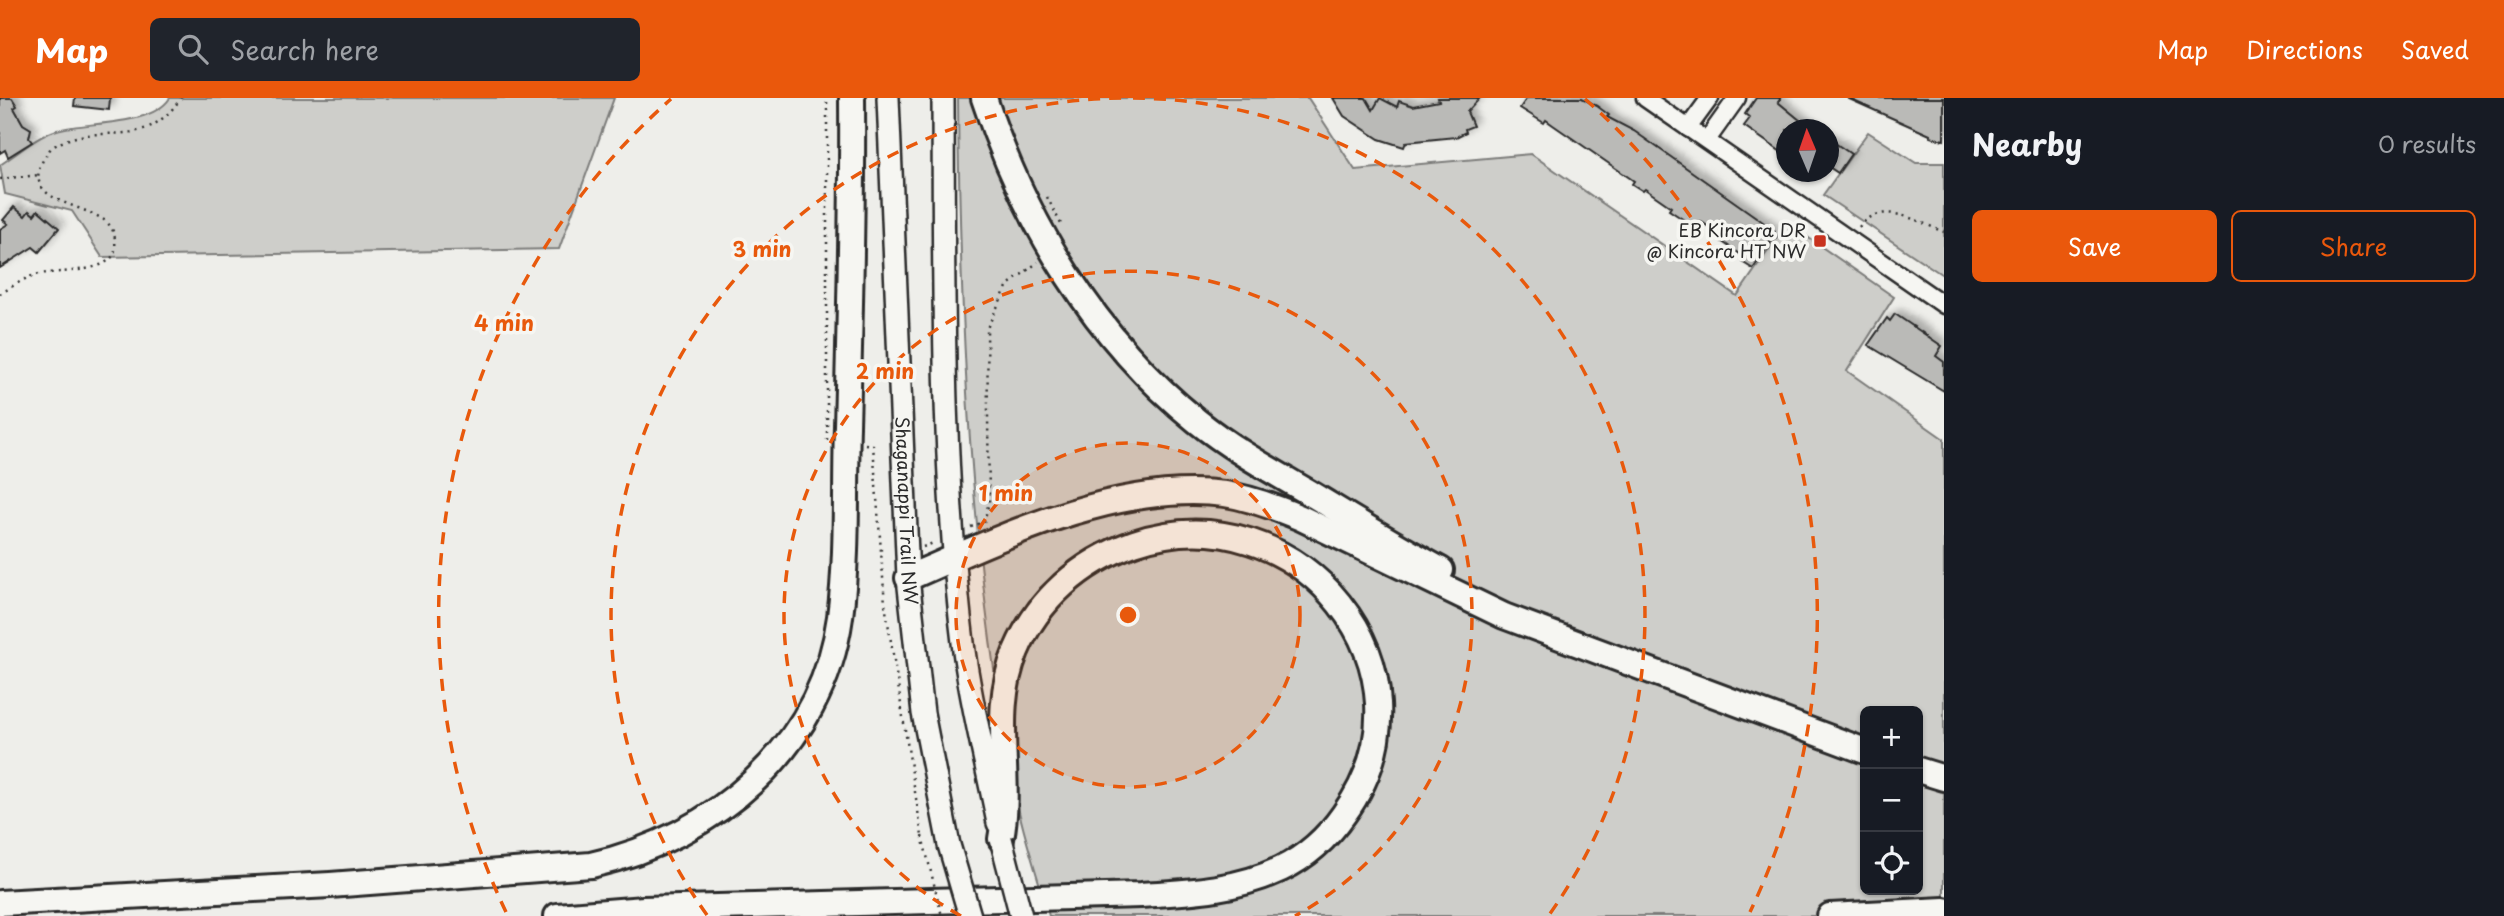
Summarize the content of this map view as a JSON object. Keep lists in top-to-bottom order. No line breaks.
{"streets":{"main road":["Shaganappi Trail NW"]},"places":{"transit":["EB Kincora DR @ Kincora HT NW"]},"north":"top","page":{"header":"Map","search":"Search here","nav":["Map","Directions","Saved"],"heading":["Nearby","0 results"],"buttons":["Save","Share"],"map_buttons":["+","−"]},"rings":["3 min","4 min","2 min","1 min"]}
